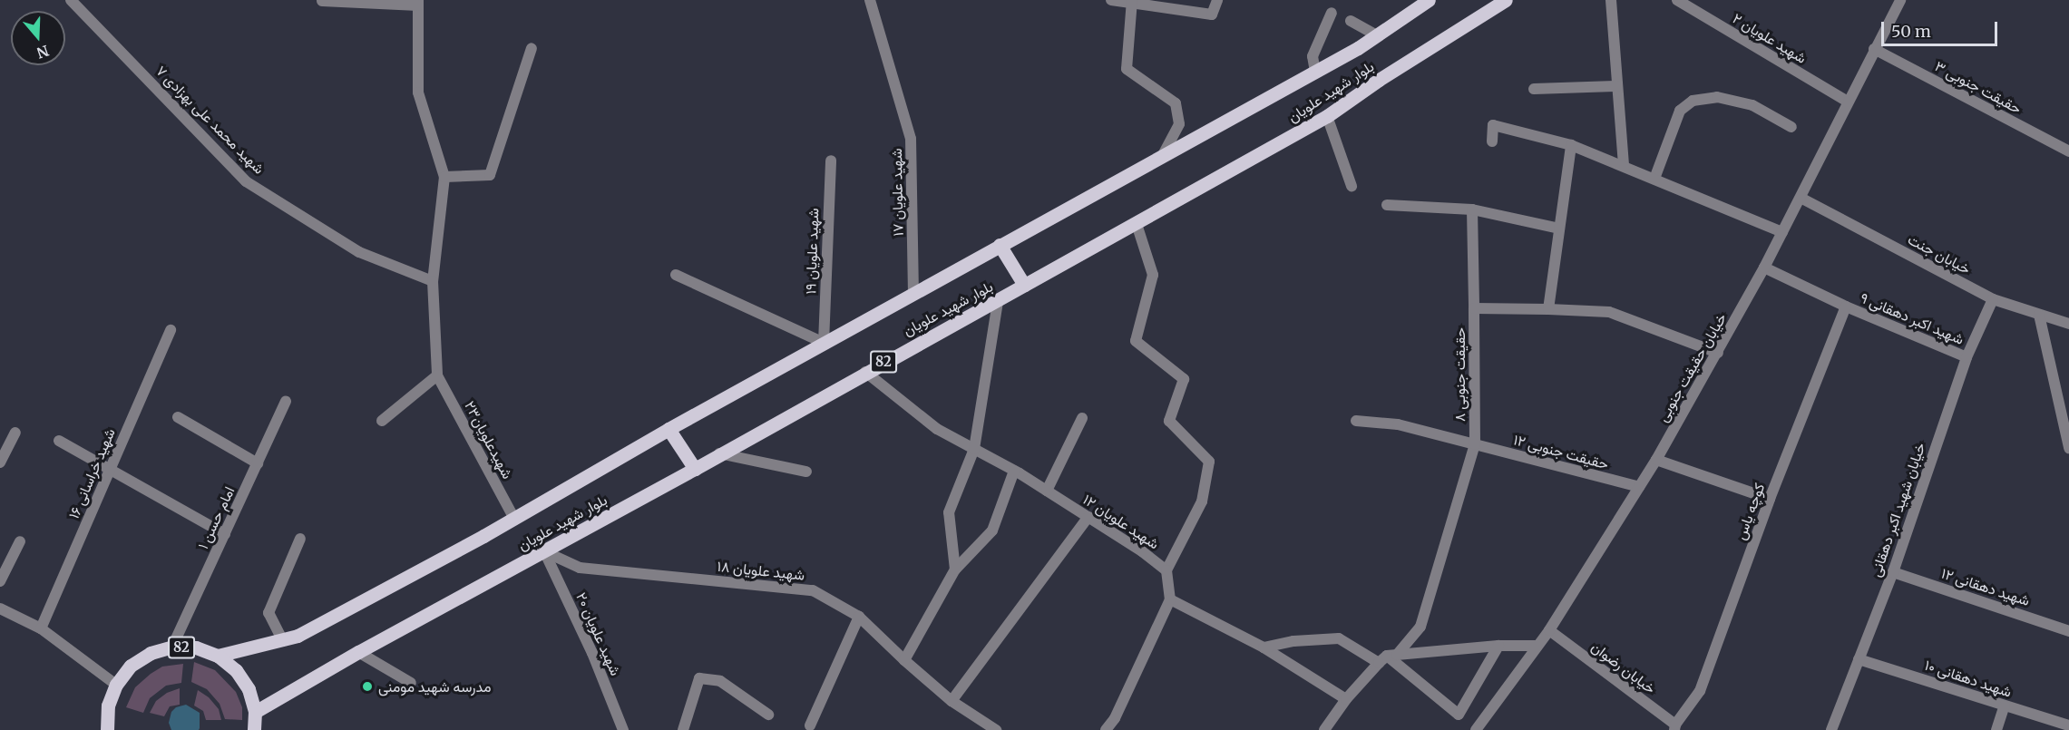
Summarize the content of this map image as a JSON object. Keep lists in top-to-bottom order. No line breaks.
{"streets":{"main road":["بلوار شهید علویان","82"],"street":["شهید علویان ۲","حقیقت جنوبی ۳","شهید محمد علی بهزادی ۷","شهید علویان ۱۷","شهید علویان ۱۹","خیابان جنت","شهید اکبر دهقانی ۹","خیابان حقیقت جنوبی","حقیقت جنوبی ۸","شهیدعلویان۲۳","حقیقت جنوبی ۱۲","شهید خراسانی ۱۶","خیابان شهید اکبر دهقانی","کوچه یاس","امام حسن ۱","شهید علویان ۱۲","شهید علویان ۱۸","شهید دهقانی ۱۲","شهید علویان ۲۰","خیابان رضوان","شهید دهقانی ۱۰"]},"crossings":[["شهید علویان ۲","خیابان حقیقت جنوبی"],["حقیقت جنوبی ۳","خیابان حقیقت جنوبی"],["بلوار شهید علویان","شهید علویان ۱۷"],["بلوار شهید علویان","شهید علویان ۱۹"],["بلوار شهید علویان","82"],["بلوار شهید علویان","شهیدعلویان۲۳"],["بلوار شهید علویان","شهید علویان ۱۲"],["بلوار شهید علویان","شهید علویان ۱۸"],["بلوار شهید علویان","شهید علویان ۲۰"],["خیابان جنت","خیابان حقیقت جنوبی"],["خیابان جنت","خیابان شهید اکبر دهقانی"],["شهید اکبر دهقانی ۹","خیابان حقیقت جنوبی"],["شهید اکبر دهقانی ۹","خیابان شهید اکبر دهقانی"],["شهید اکبر دهقانی ۹","کوچه یاس"],["82","امام حسن ۱"],["خیابان حقیقت جنوبی","حقیقت جنوبی ۸"],["خیابان حقیقت جنوبی","حقیقت جنوبی ۱۲"],["خیابان حقیقت جنوبی","خیابان رضوان"],["حقیقت جنوبی ۸","حقیقت جنوبی ۱۲"],["خیابان شهید اکبر دهقانی","شهید دهقانی ۱۲"],["خیابان شهید اکبر دهقانی","شهید دهقانی ۱۰"],["کوچه یاس","خیابان رضوان"],["شهید علویان ۱۸","شهید علویان ۲۰"]],"places":["مدرسه شهید مومنی"],"scale_bar":"50 m","north":"bottom"}
